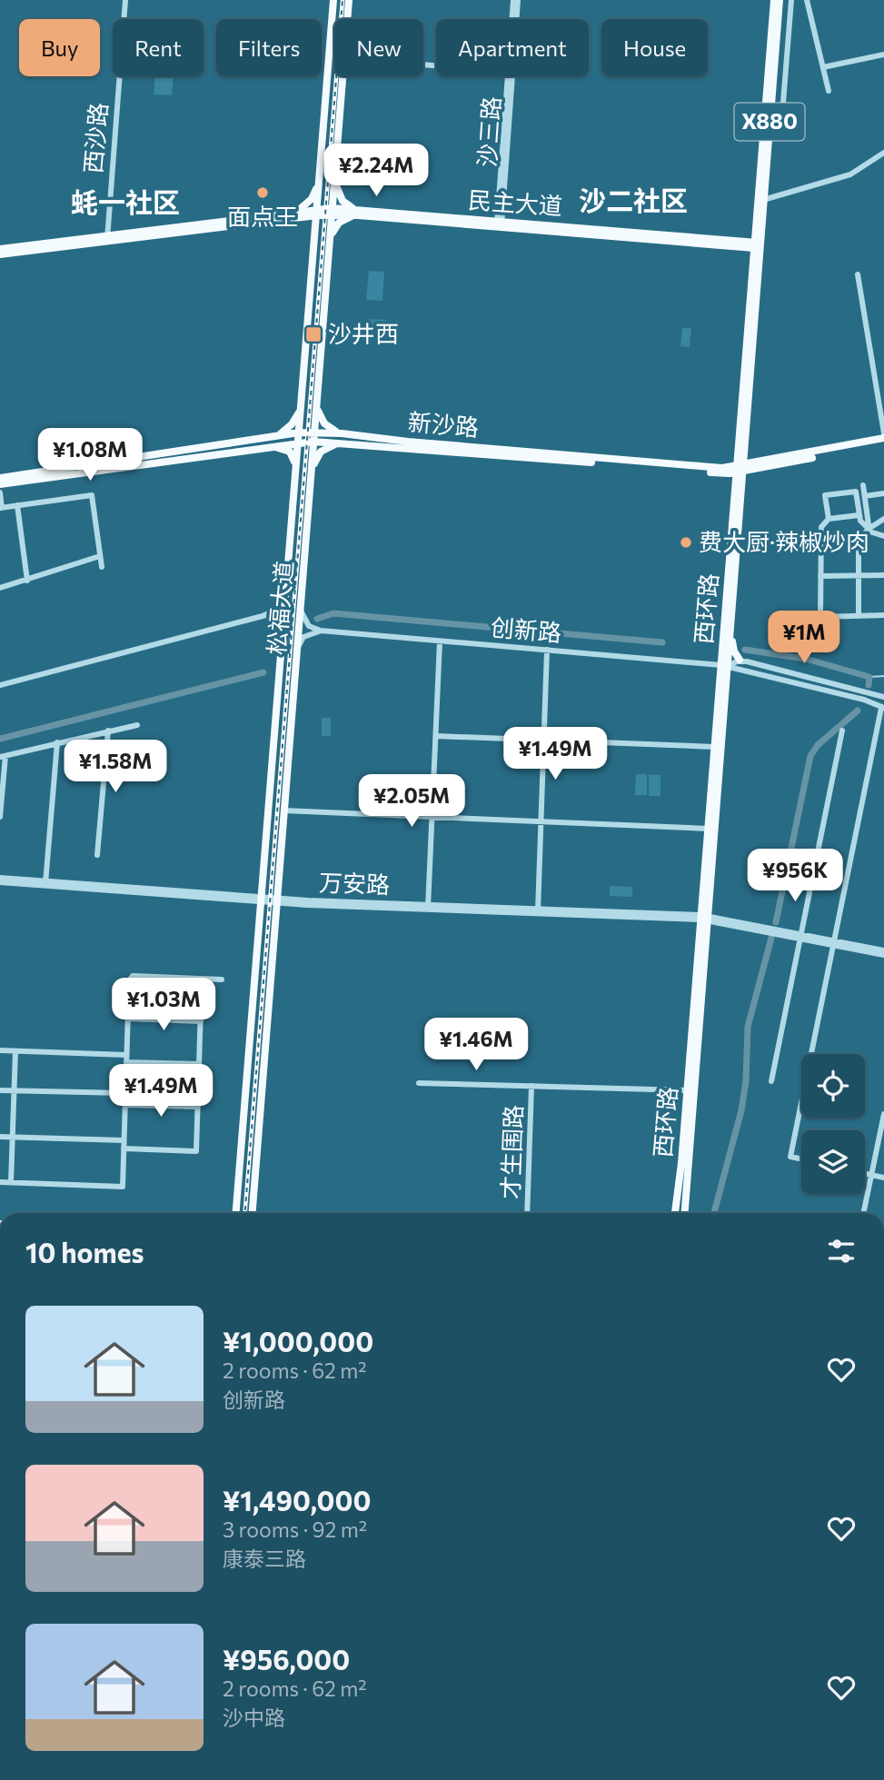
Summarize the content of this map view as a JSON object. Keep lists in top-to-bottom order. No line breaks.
{"streets":{"main road":["X880","民主大道","新沙路","松福大道","西环路"],"street":["沙三路","西沙路","创新路","万安路","才生围路"]},"crossings":[["沙三路","民主大道"],["西沙路","民主大道"],["民主大道","松福大道"],["民主大道","西环路"],["新沙路","松福大道"],["新沙路","西环路"],["松福大道","万安路"],["西环路","创新路"],["西环路","万安路"]],"districts":["沙二社区","蚝一社区"],"places":{"other":["面点王","费大厨·辣椒炒肉"],"transit":["沙井西"]},"page":{"chip":["Buy","Rent","Filters","New","Apartment","House"],"price":["¥2.24M","¥1.08M","¥1M","¥1.49M","¥1.58M","¥2.05M","¥956K","¥1.03M","¥1.46M","¥1.49M"],"heading":"10 homes","list":[{"name":"¥1,000,000","note":"2 rooms · 62 m² · 创新路"},{"name":"¥1,490,000","note":"3 rooms · 92 m² · 康泰三路"},{"name":"¥956,000","note":"2 rooms · 62 m² · 沙中路"}]}}
